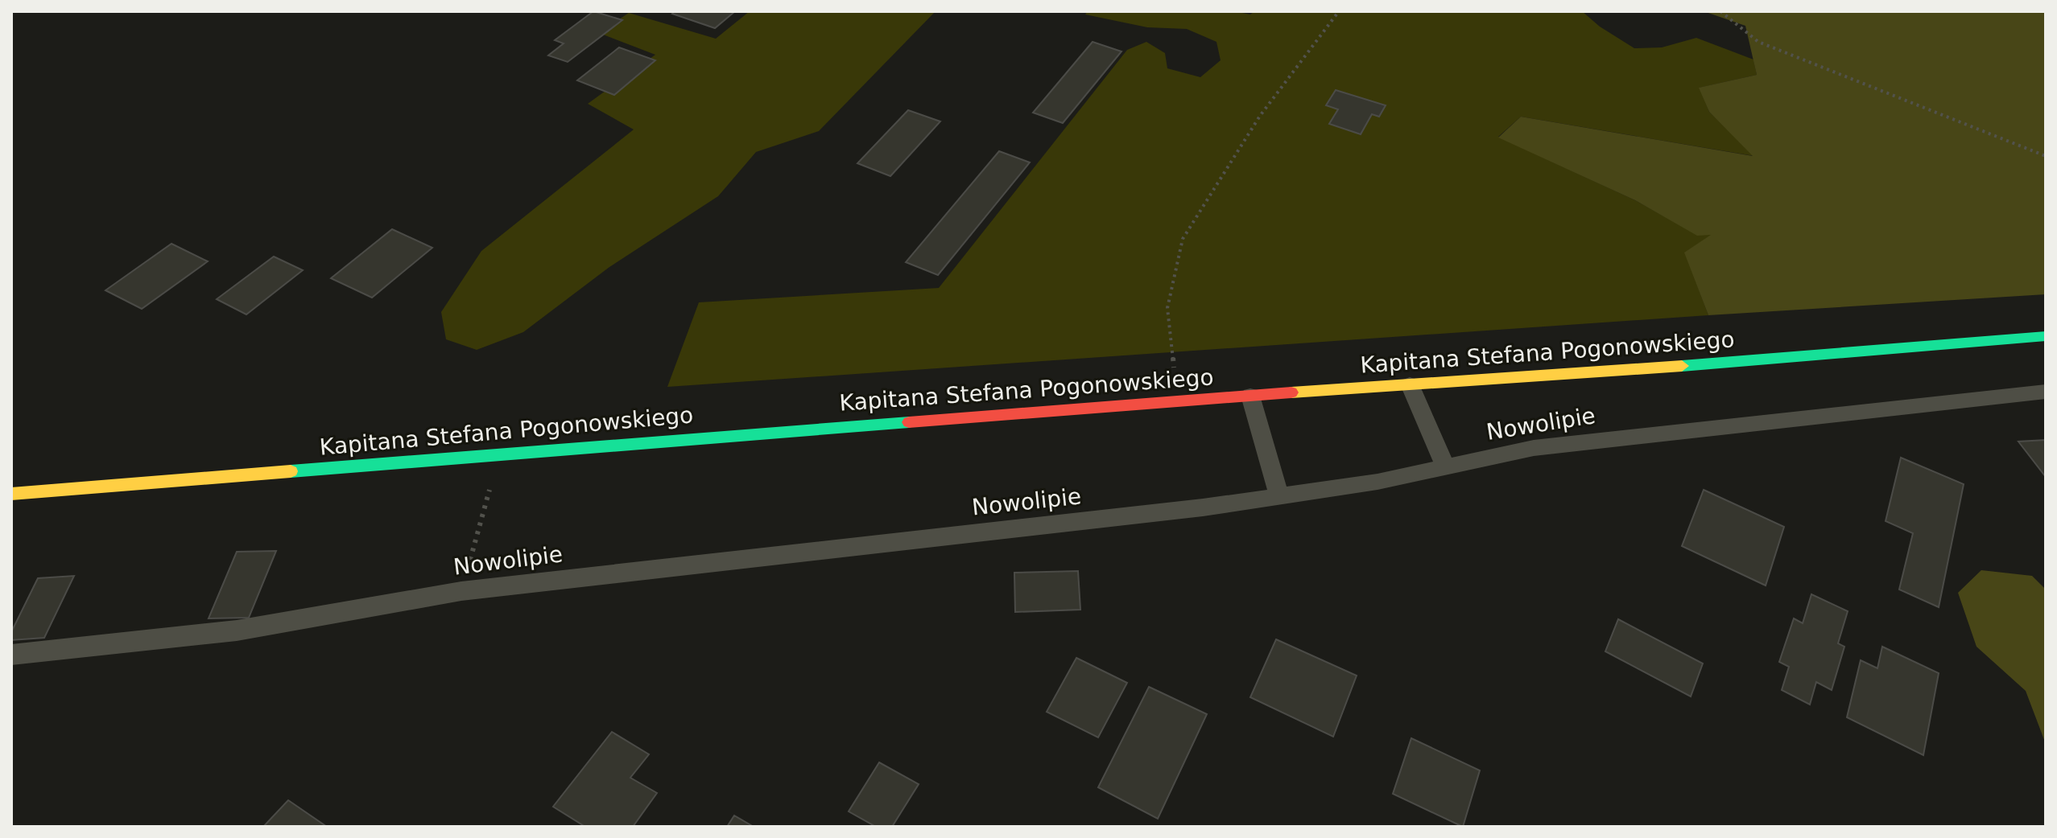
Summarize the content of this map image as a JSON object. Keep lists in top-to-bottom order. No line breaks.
{"streets":{"main road":["Kapitana Stefana Pogonowskiego"],"lane":["Nowolipie"]}}
